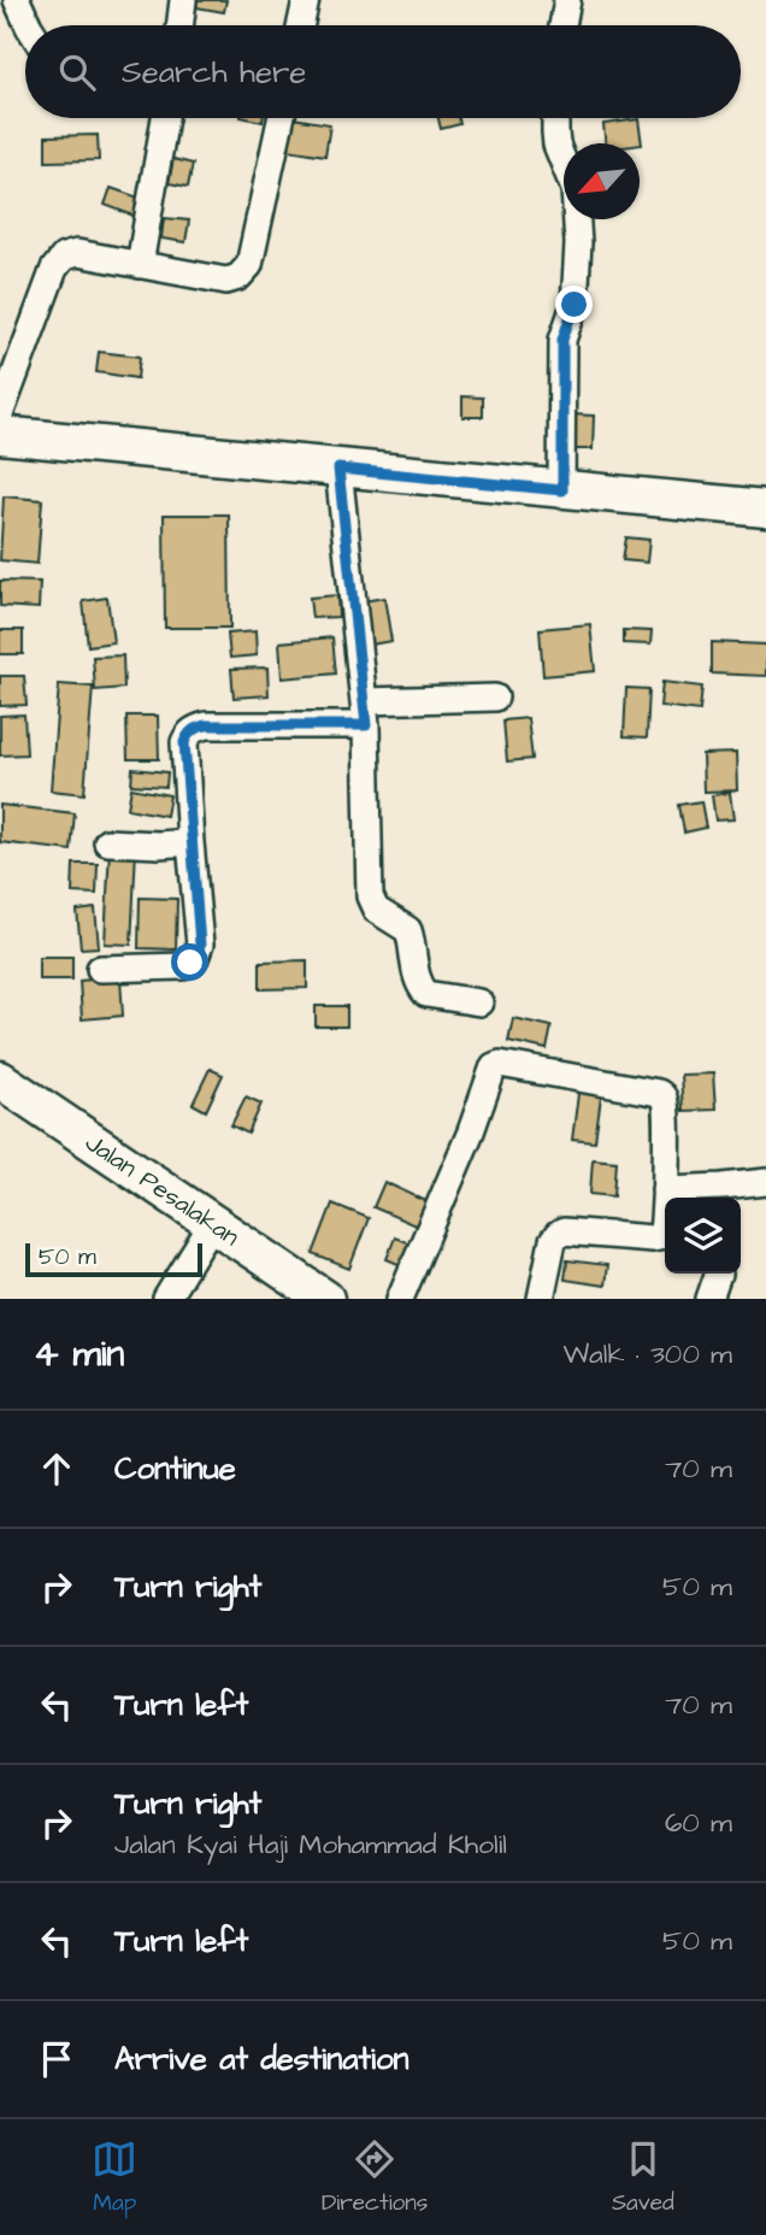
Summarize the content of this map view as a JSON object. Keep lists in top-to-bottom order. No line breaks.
{"streets":{"main road":["Jalan Pesalakan"]},"scale_bar":"50 m","north":"bottom left","page":{"search":"Search here","scale":"50 m","heading":["4 min","Walk · 300 m"],"list":[["Continue","70 m"],["Turn right","50 m"],["Turn left","70 m"],["Turn right","Jalan Kyai Haji Mohammad Kholil","60 m"],["Turn left","50 m"],"Arrive at destination"],"nav":["Map","Directions","Saved"]}}
